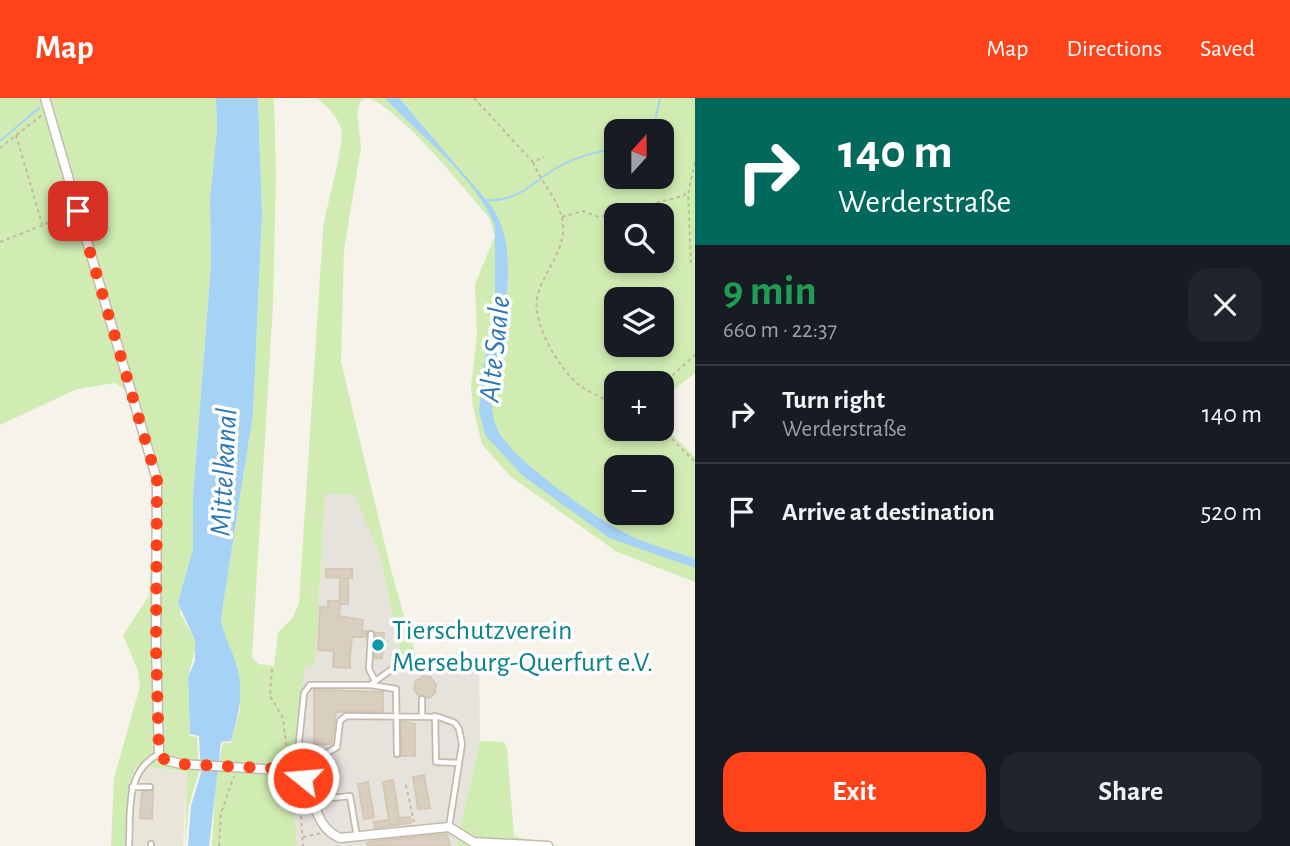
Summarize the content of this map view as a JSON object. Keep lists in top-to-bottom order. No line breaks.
{"water":["Alte Saale","Mittelkanal"],"places":["Tierschutzverein Merseburg-Querfurt e.V."],"north":"top","page":{"header":"Map","nav":["Map","Directions","Saved"],"turn":["140 m","Werderstraße"],"map_buttons":["+","−"],"heading":["9 min","660 m · 22:37"],"list":[{"name":"Turn right","note":"Werderstraße","value":"140 m"},{"name":"Arrive at destination","value":"520 m"}],"buttons":["Exit","Share"]}}
